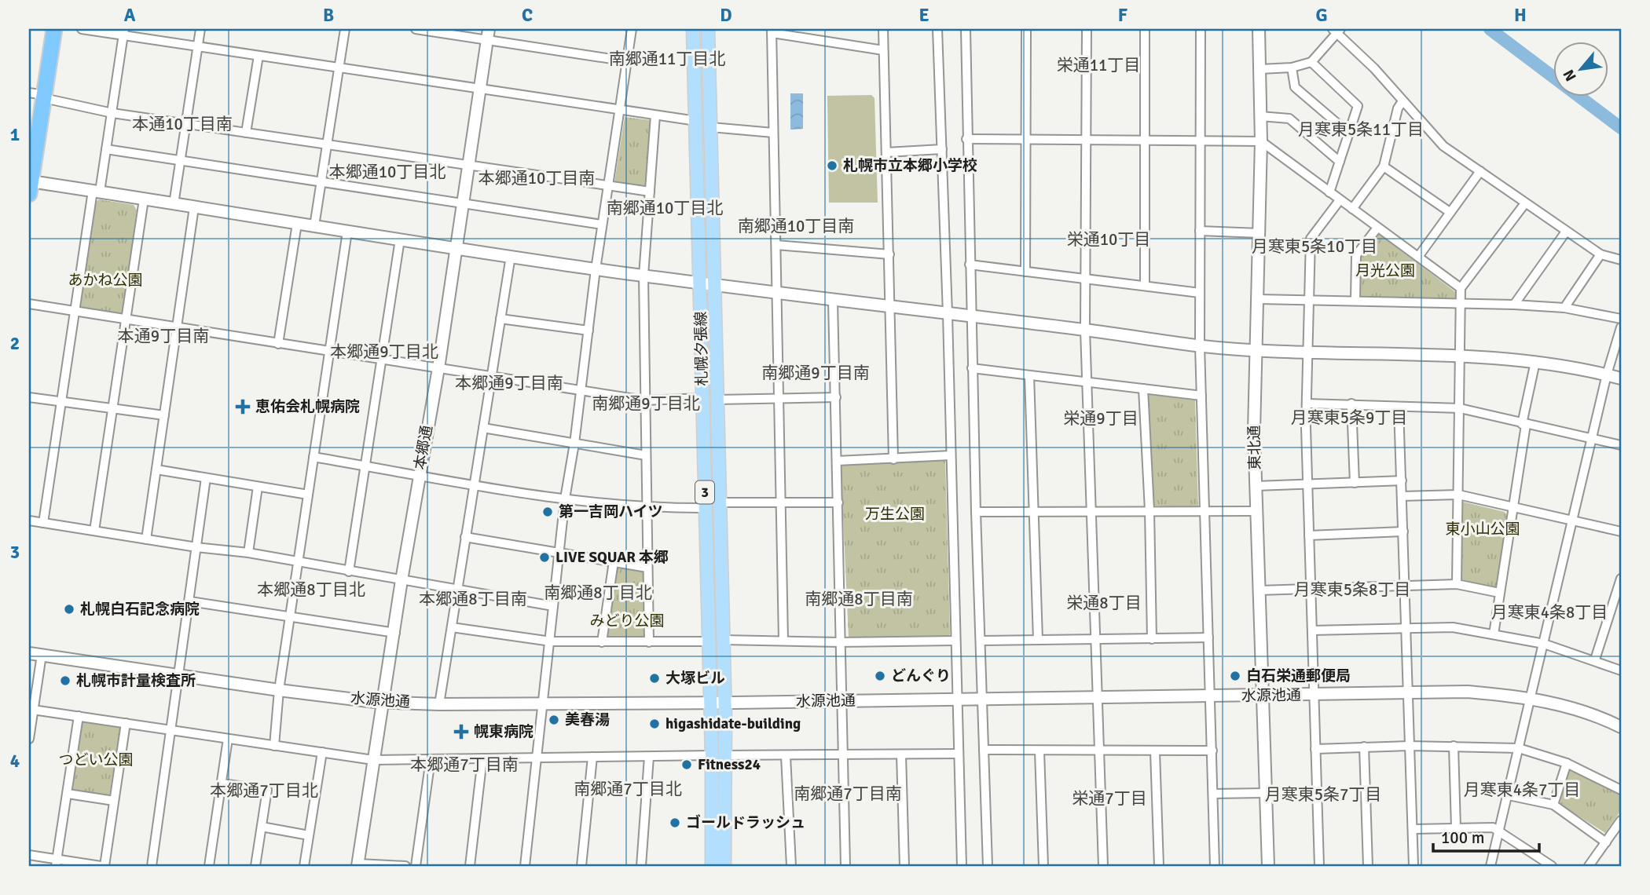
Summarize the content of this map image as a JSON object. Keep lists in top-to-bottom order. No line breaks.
{"streets":{"main road":["札幌夕張線","3"],"street":["本郷通","東北通","水源池通"]},"crossings":[["札幌夕張線","水源池通"],["本郷通","水源池通"],["東北通","水源池通"]],"districts":["南郷通11丁目北","栄通11丁目","本通10丁目南","月寒東5条11丁目","本郷通10丁目北","本郷通10丁目南","南郷通10丁目北","南郷通10丁目南","栄通10丁目","月寒東5条10丁目","本通9丁目南","本郷通9丁目北","南郷通9丁目南","本郷通9丁目南","南郷通9丁目北","月寒東5条9丁目","栄通9丁目","本郷通8丁目北","月寒東5条8丁目","南郷通8丁目北","本郷通8丁目南","南郷通8丁目南","栄通8丁目","月寒東4条8丁目","本郷通7丁目南","南郷通7丁目北","月寒東4条7丁目","本郷通7丁目北","南郷通7丁目南","月寒東5条7丁目","栄通7丁目"],"parks":["月光公園","あかね公園","万生公園","東小山公園","みどり公園","つどい公園"],"places":{"other":["札幌市立本郷小学校","第一吉岡ハイツ","LIVE SQUAR 本郷","札幌白石記念病院","どんぐり","白石栄通郵便局","大塚ビル","札幌市計量検査所","美春湯","higashidate-building","Fitness24","ゴールドラッシュ"],"health":["恵佑会札幌病院","幌東病院"]},"scale_bar":"100 m","north":"bottom left","grid":{"columns":["A","B","C","D","E","F","G","H"],"rows":["1","2","3","4"]}}
